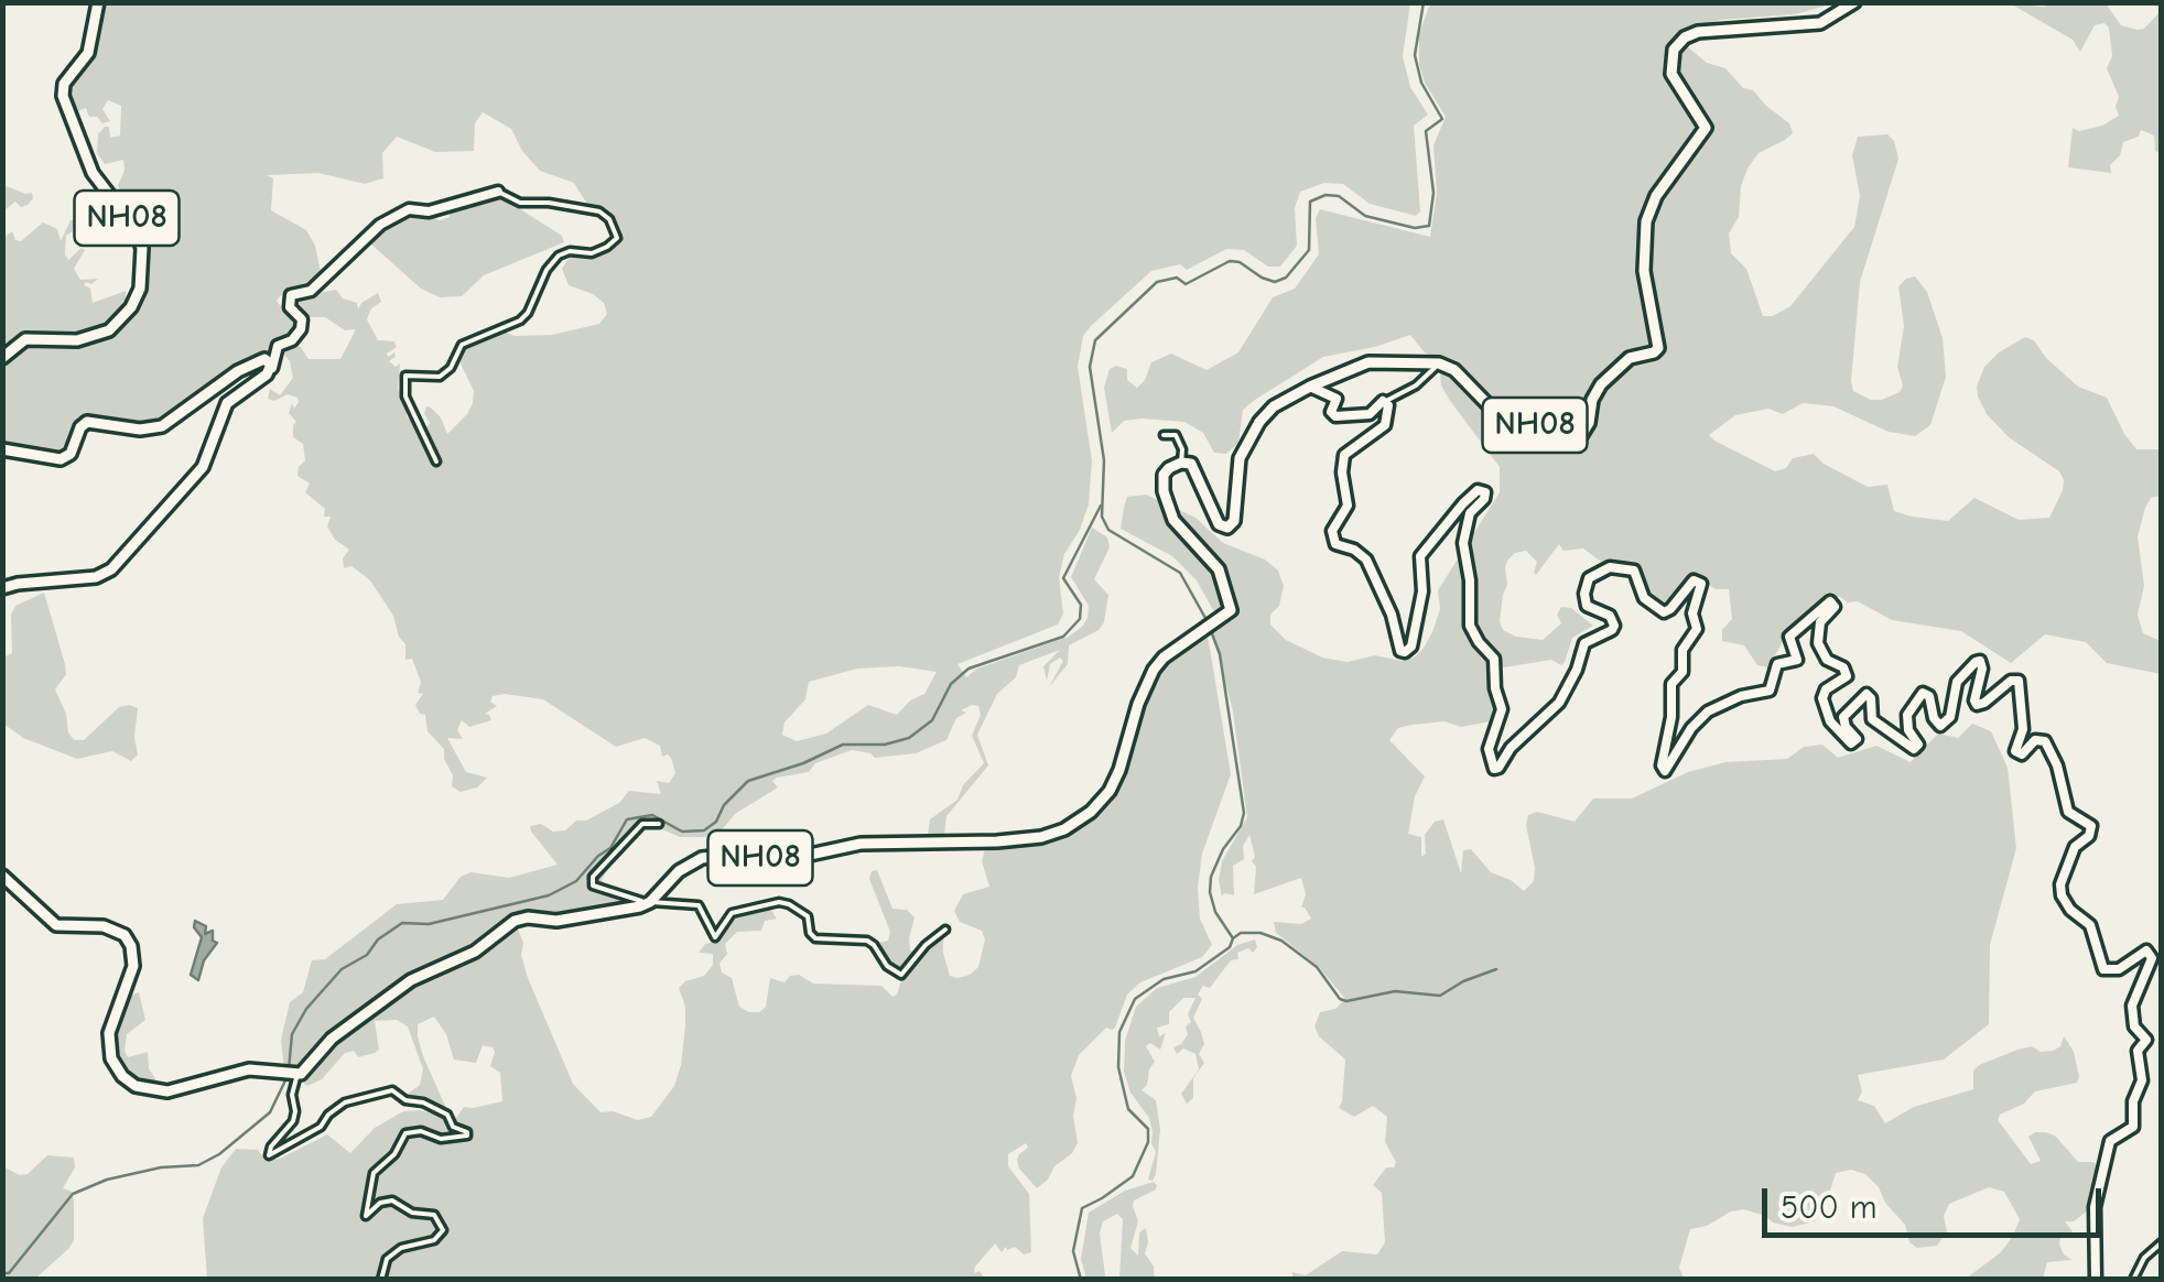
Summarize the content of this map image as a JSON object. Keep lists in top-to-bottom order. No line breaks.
{"streets":{"main road":["NH08"]},"scale_bar":"500 m"}
